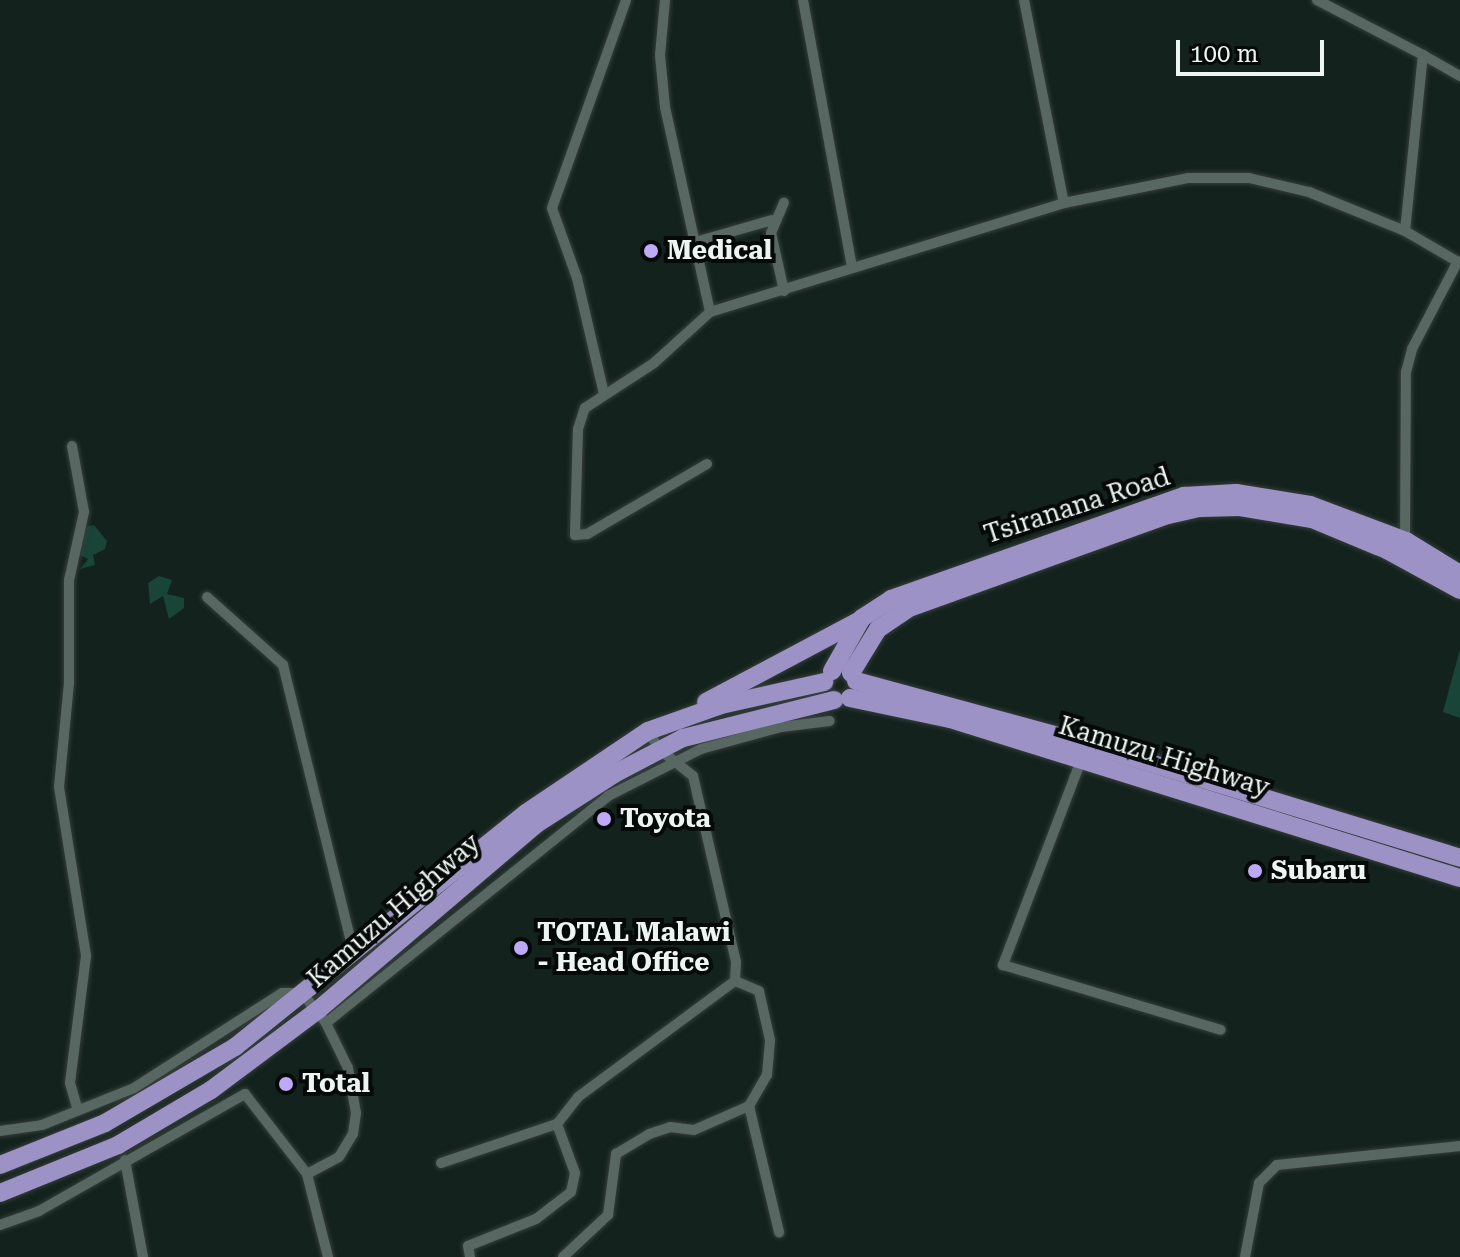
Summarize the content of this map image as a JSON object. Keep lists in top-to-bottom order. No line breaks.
{"streets":{"highway":["Tsiranana Road","Kamuzu Highway"]},"crossings":[["Tsiranana Road","Kamuzu Highway"]],"places":["Medical","Toyota","Subaru","TOTAL Malawi - Head Office","Total"],"scale_bar":"100 m"}
